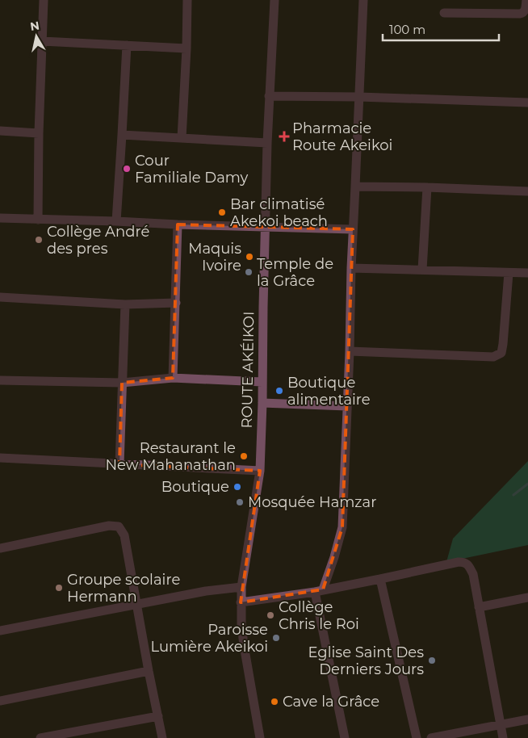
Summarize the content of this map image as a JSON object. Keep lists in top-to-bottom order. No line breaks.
{"streets":{"street":["ROUTE AKÉIKOI"]},"places":{"health":["Pharmacie Route Akeikoi"],"other":["Cour Familiale Damy","Bar climatisé Akekoi beach","Collège André des pres","Maquis Ivoire","Temple de la Grâce","Boutique alimentaire","Restaurant le New Mahanathan","Boutique","Mosquée Hamzar","Groupe scolaire Hermann","Collège Chris le Roi","Paroisse Lumière Akeikoi","Eglise Saint Des Derniers Jours","Cave la Grâce"]},"scale_bar":"100 m","north":"top"}
